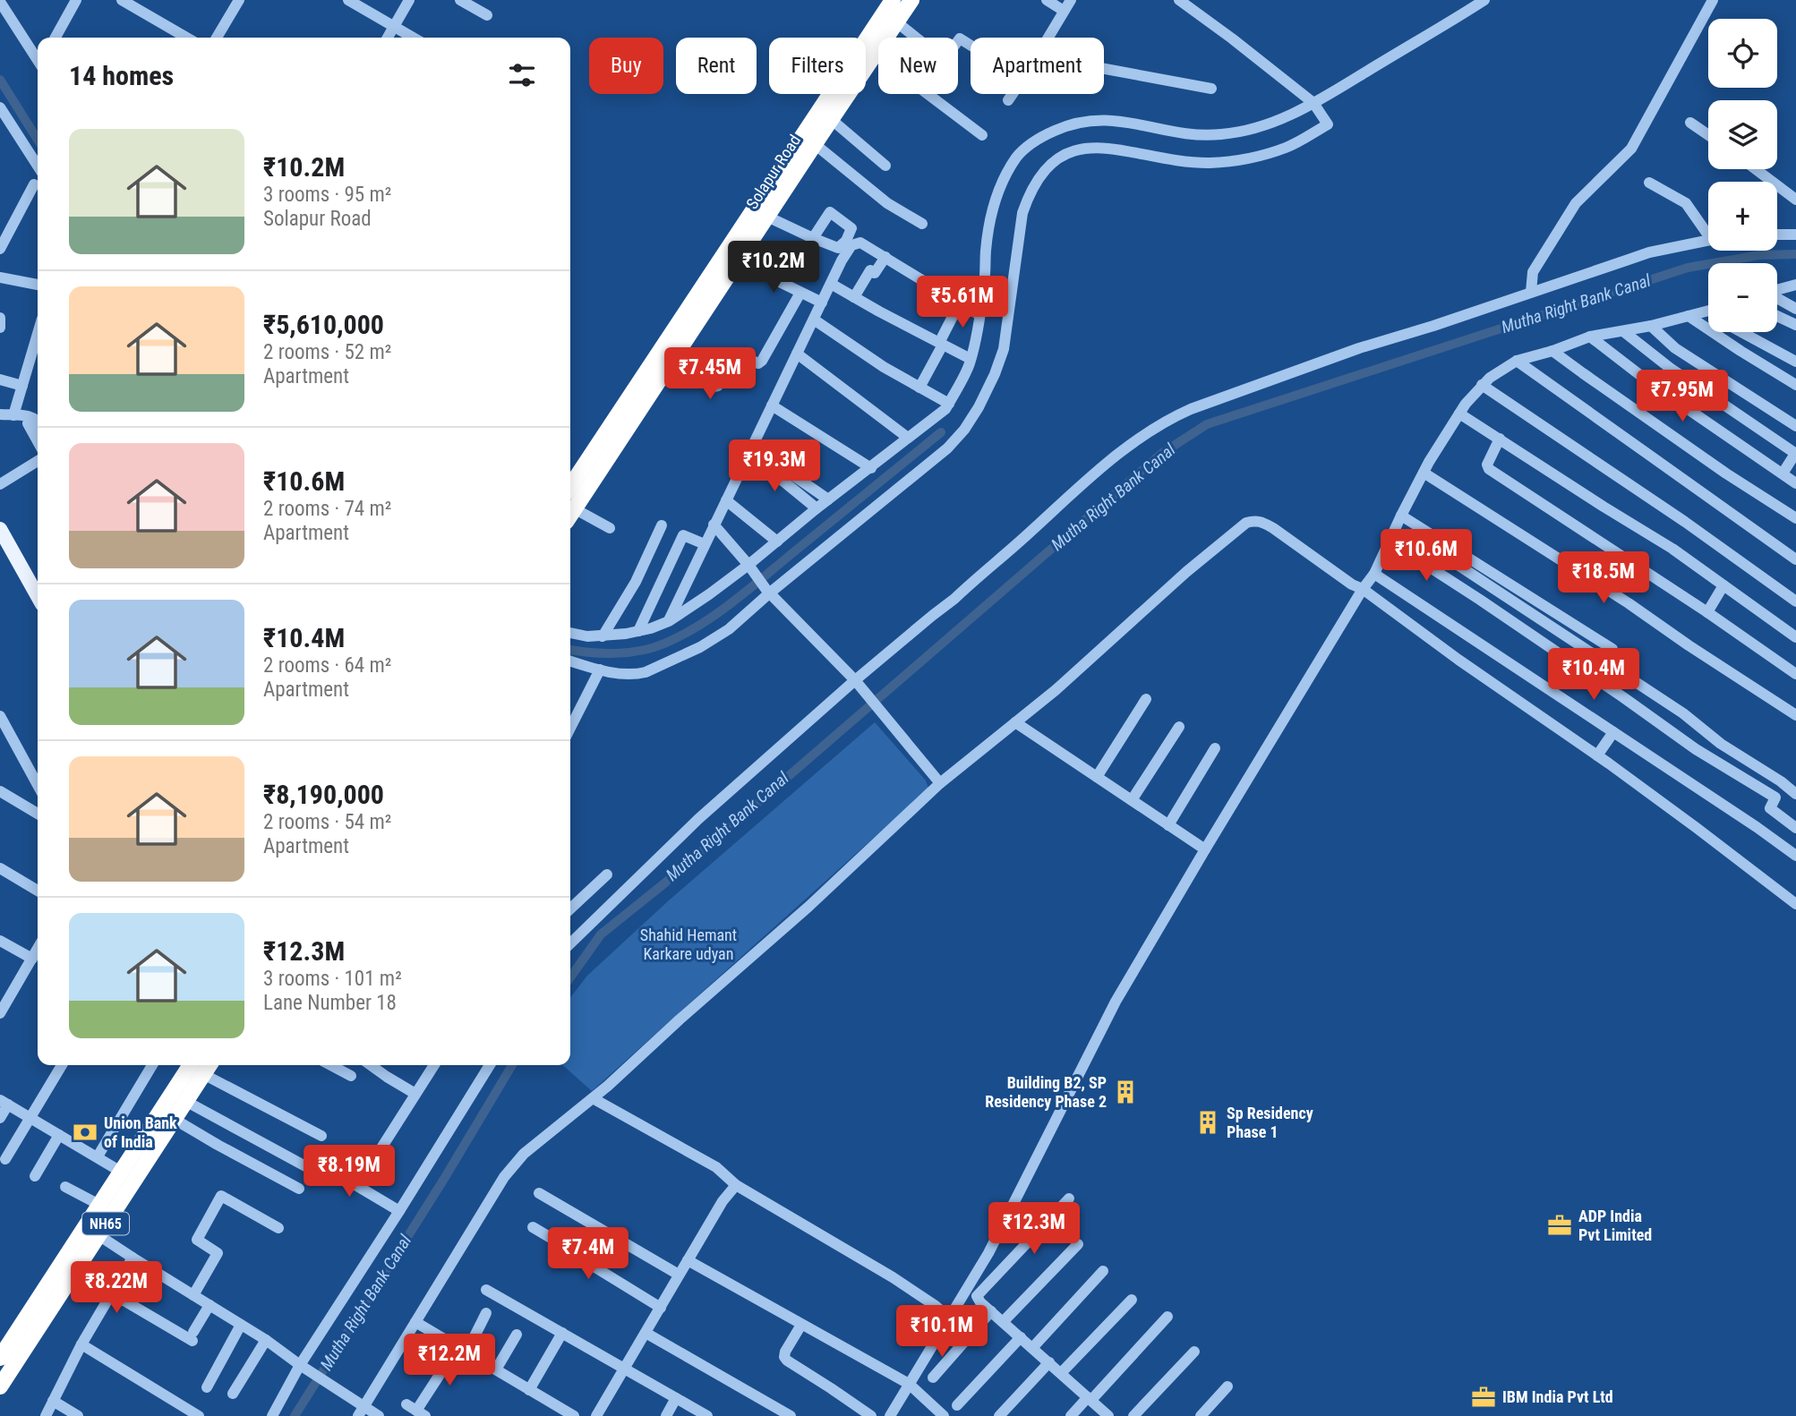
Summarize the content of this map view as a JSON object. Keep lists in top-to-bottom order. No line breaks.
{"streets":{"highway":["Solapur Road","NH65"]},"water":["Mutha Right Bank Canal"],"parks":["Shahid Hemant Karkare udyan"],"places":{"building":["Building B2, SP Residency Phase 2","Sp Residency Phase 1"],"bank":["Union Bank of India"],"office":["ADP India Pvt Limited","IBM India Pvt Ltd"]},"page":{"map_buttons":["+","−"],"chip":["Buy","Rent","Filters","New","Apartment"],"heading":"14 homes","list":[{"name":"₹10.2M","note":"3 rooms · 95 m² · Solapur Road"},{"name":"₹5,610,000","note":"2 rooms · 52 m² · Apartment"},{"name":"₹10.6M","note":"2 rooms · 74 m² · Apartment"},{"name":"₹10.4M","note":"2 rooms · 64 m² · Apartment"},{"name":"₹8,190,000","note":"2 rooms · 54 m² · Apartment"},{"name":"₹12.3M","note":"3 rooms · 101 m² · Lane Number 18"}],"price":["₹10.2M","₹5.61M","₹7.45M","₹7.95M","₹19.3M","₹10.6M","₹18.5M","₹10.4M","₹8.19M","₹12.3M","₹7.4M","₹8.22M","₹10.1M","₹12.2M"]}}
